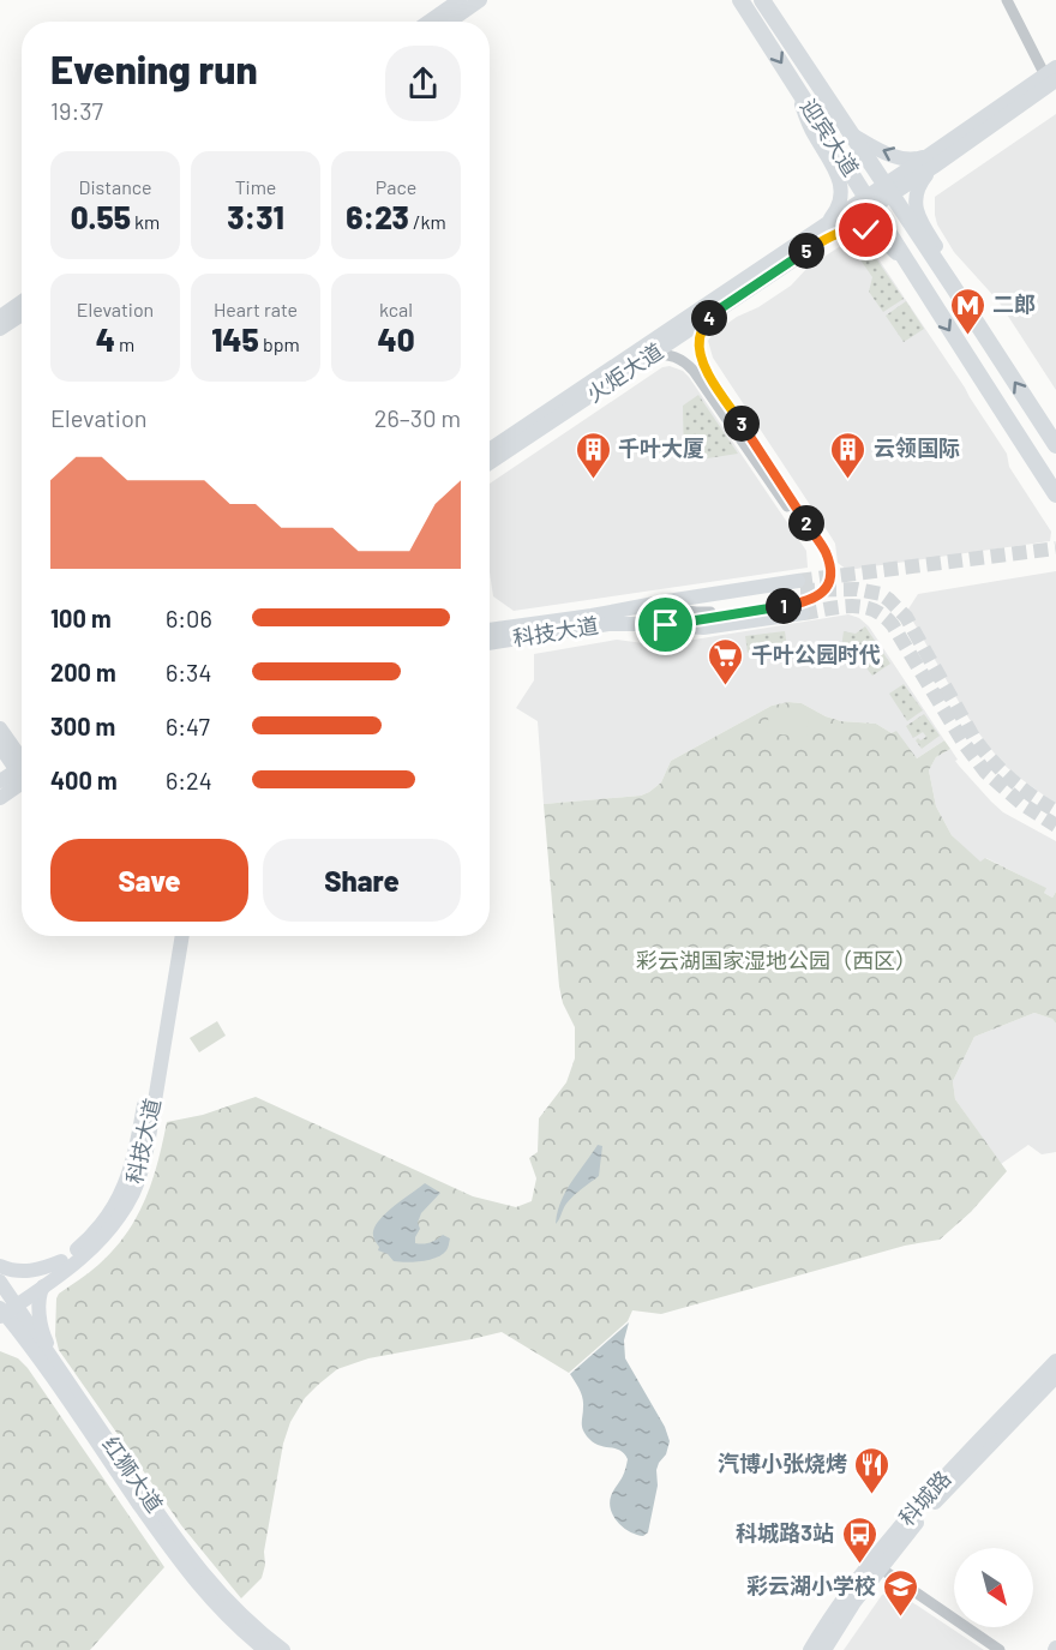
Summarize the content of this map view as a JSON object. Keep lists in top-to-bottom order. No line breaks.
{"streets":{"highway":["迎宾大道"],"main road":["火炬大道","科技大道","红狮大道","科城路"]},"crossings":[["迎宾大道","火炬大道"],["科技大道","红狮大道"]],"parks":["彩云湖国家湿地公园（西区）"],"places":{"metro station":["二郎"],"building":["千叶大厦","云领国际"],"supermarket":["千叶公园时代"],"restaurant":["汽博小张烧烤"],"bus stop":["科城路3站"],"school or university":["彩云湖小学校"]},"north":"bottom right","page":{"heading":["Evening run","19:37"],"stats":[["Distance","0.55 km"],["Time","3:31"],["Pace","6:23 /km"],["Elevation","4 m"],["Heart rate","145 bpm"],["kcal","40"]],"pins":["5","4","3","2","1"],"chart":["Elevation","26–30 m"],"list":[{"name":"100 m","note":"6:06"},{"name":"200 m","note":"6:34"},{"name":"300 m","note":"6:47"},{"name":"400 m","note":"6:24"}],"buttons":["Save","Share"]}}
